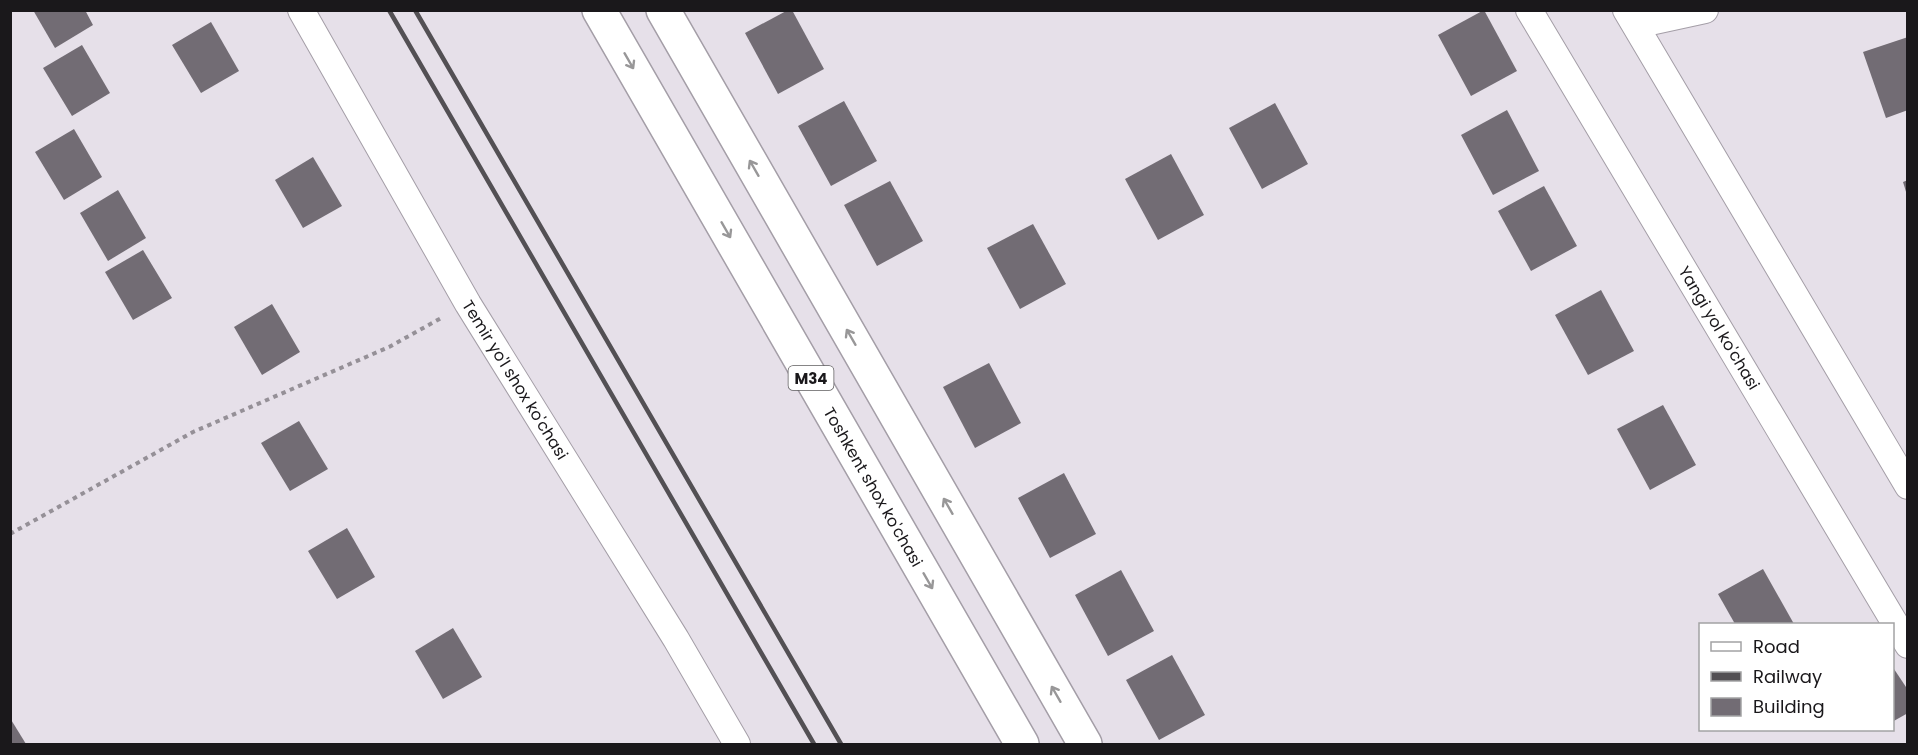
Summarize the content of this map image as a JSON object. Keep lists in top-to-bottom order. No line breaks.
{"streets":{"highway":["M34","Toshkent shox ko'chasi"],"street":["Yangi yol ko'chasi","Temir yo'l shox ko'chasi"]},"legend":["Road","Railway","Building"]}
